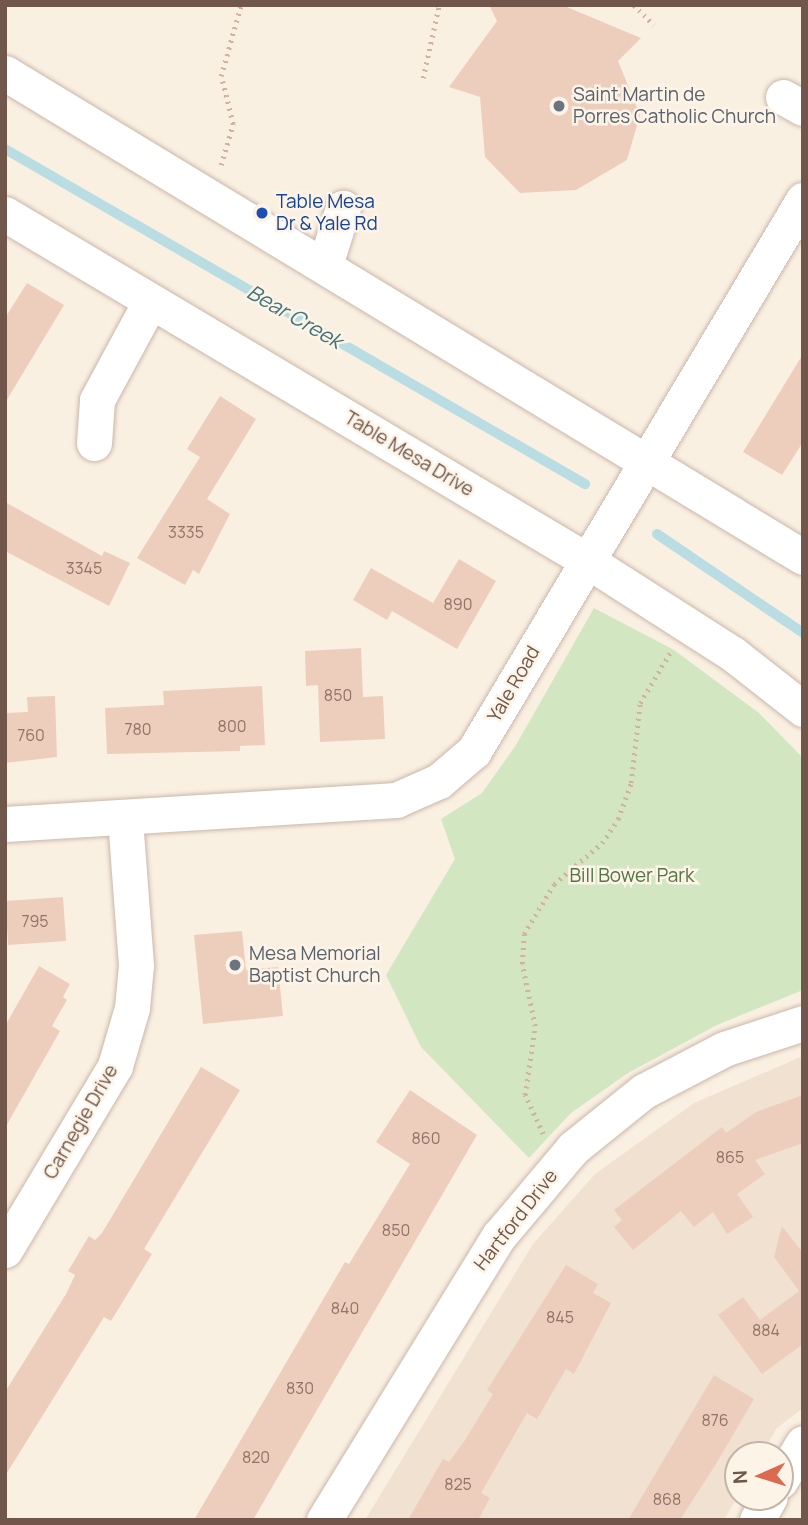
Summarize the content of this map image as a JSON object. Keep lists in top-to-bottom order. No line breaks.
{"streets":{"street":["Table Mesa Drive","Yale Road","Carnegie Drive","Hartford Drive"]},"crossings":[["Table Mesa Drive","Yale Road"],["Yale Road","Carnegie Drive"]],"water":["Bear Creek"],"parks":["Bill Bower Park"],"places":["Saint Martin de Porres Catholic Church","Table Mesa Dr & Yale Rd","Mesa Memorial Baptist Church"],"house_numbers":["3335","3345","890","850","800","780","760","795","860","865","850","840","845","884","830","876","820","825","868"],"north":"left"}
